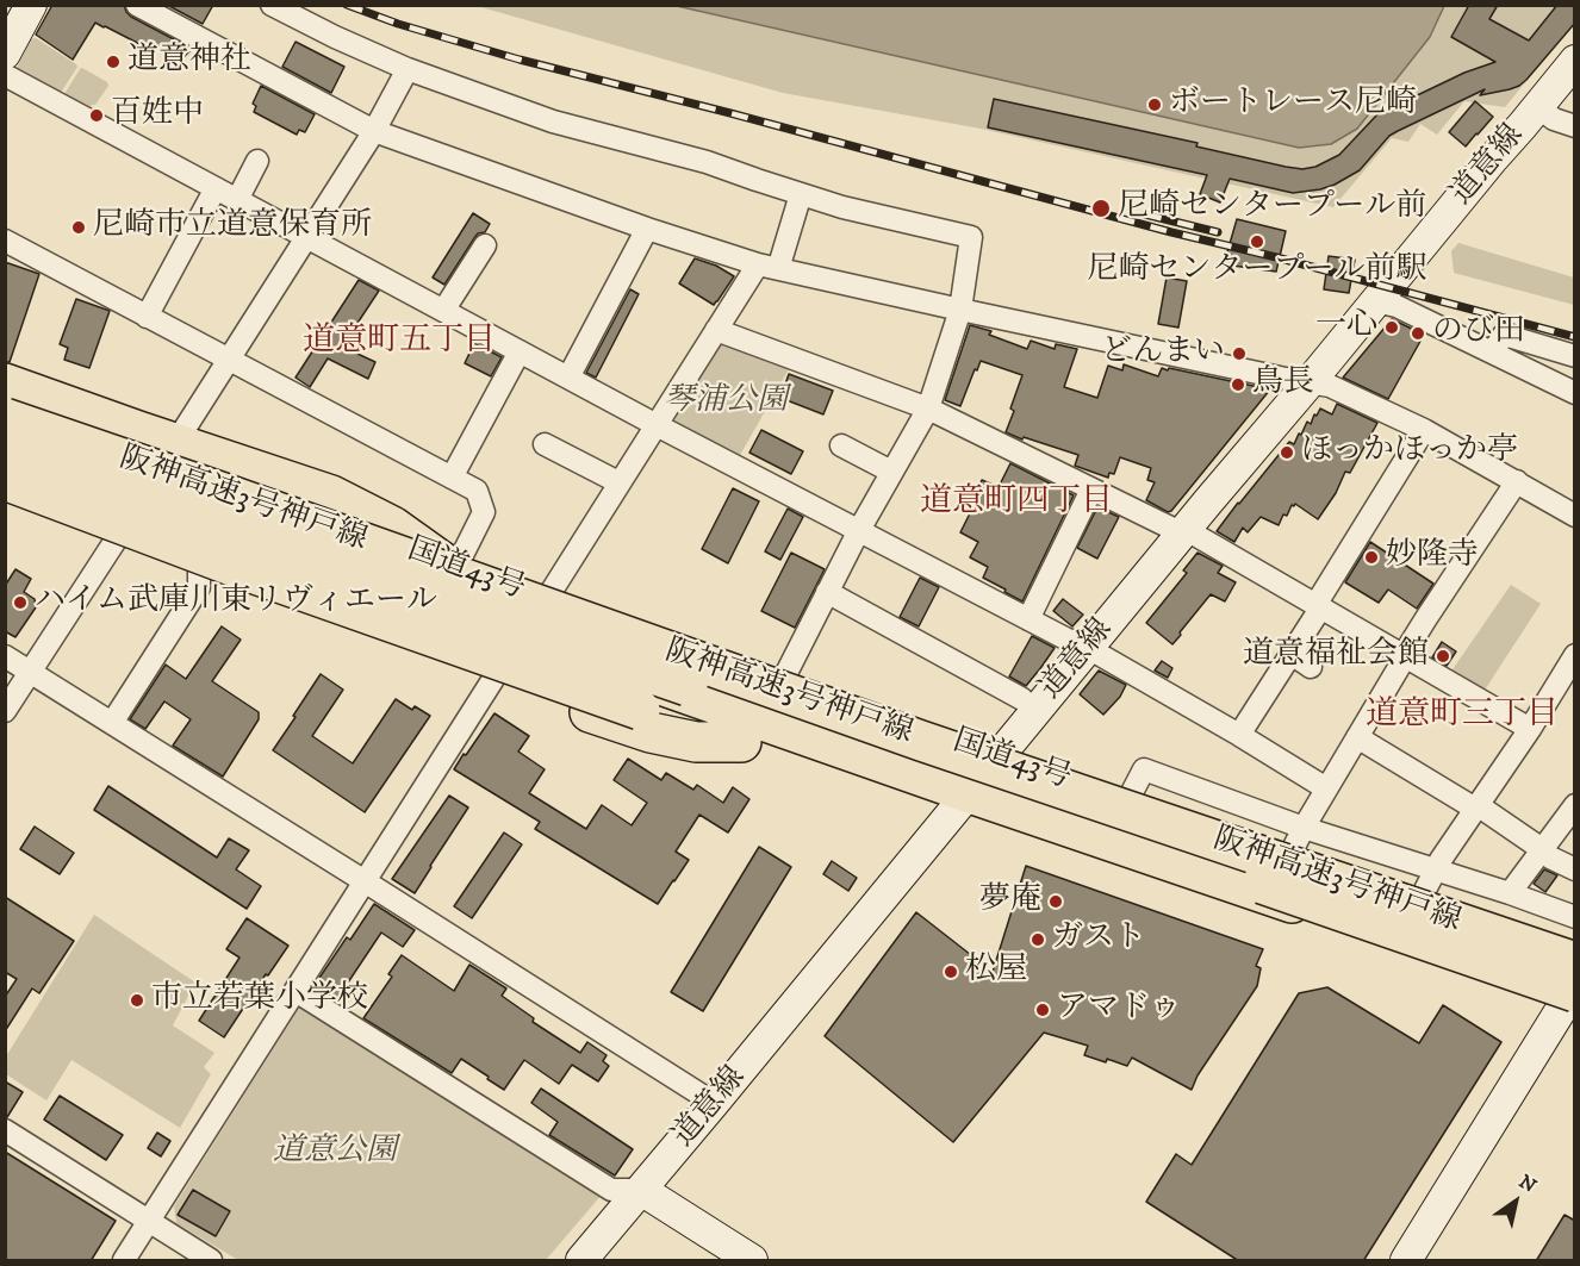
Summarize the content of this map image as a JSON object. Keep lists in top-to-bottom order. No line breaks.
{"streets":{"highway":["阪神高速3号神戸線","国道43号"],"street":["道意線"]},"crossings":[["道意線","国道43号"],["阪神高速3号神戸線","国道43号"]],"districts":["道意町五丁目","道意町四丁目","道意町三丁目"],"parks":["琴浦公園","道意公園"],"places":["道意神社","ボートレース尼崎","百姓中","尼崎センタープール前","尼崎市立道意保育所","尼崎センタープール前駅","一心","のび田","どんまい","鳥長","ほっかほっか亭","妙隆寺","ハイム武庫川東リヴィエール","道意福祉会館","夢庵","ガスト","松屋","市立若葉小学校","アマドゥ"],"north":"top right"}
